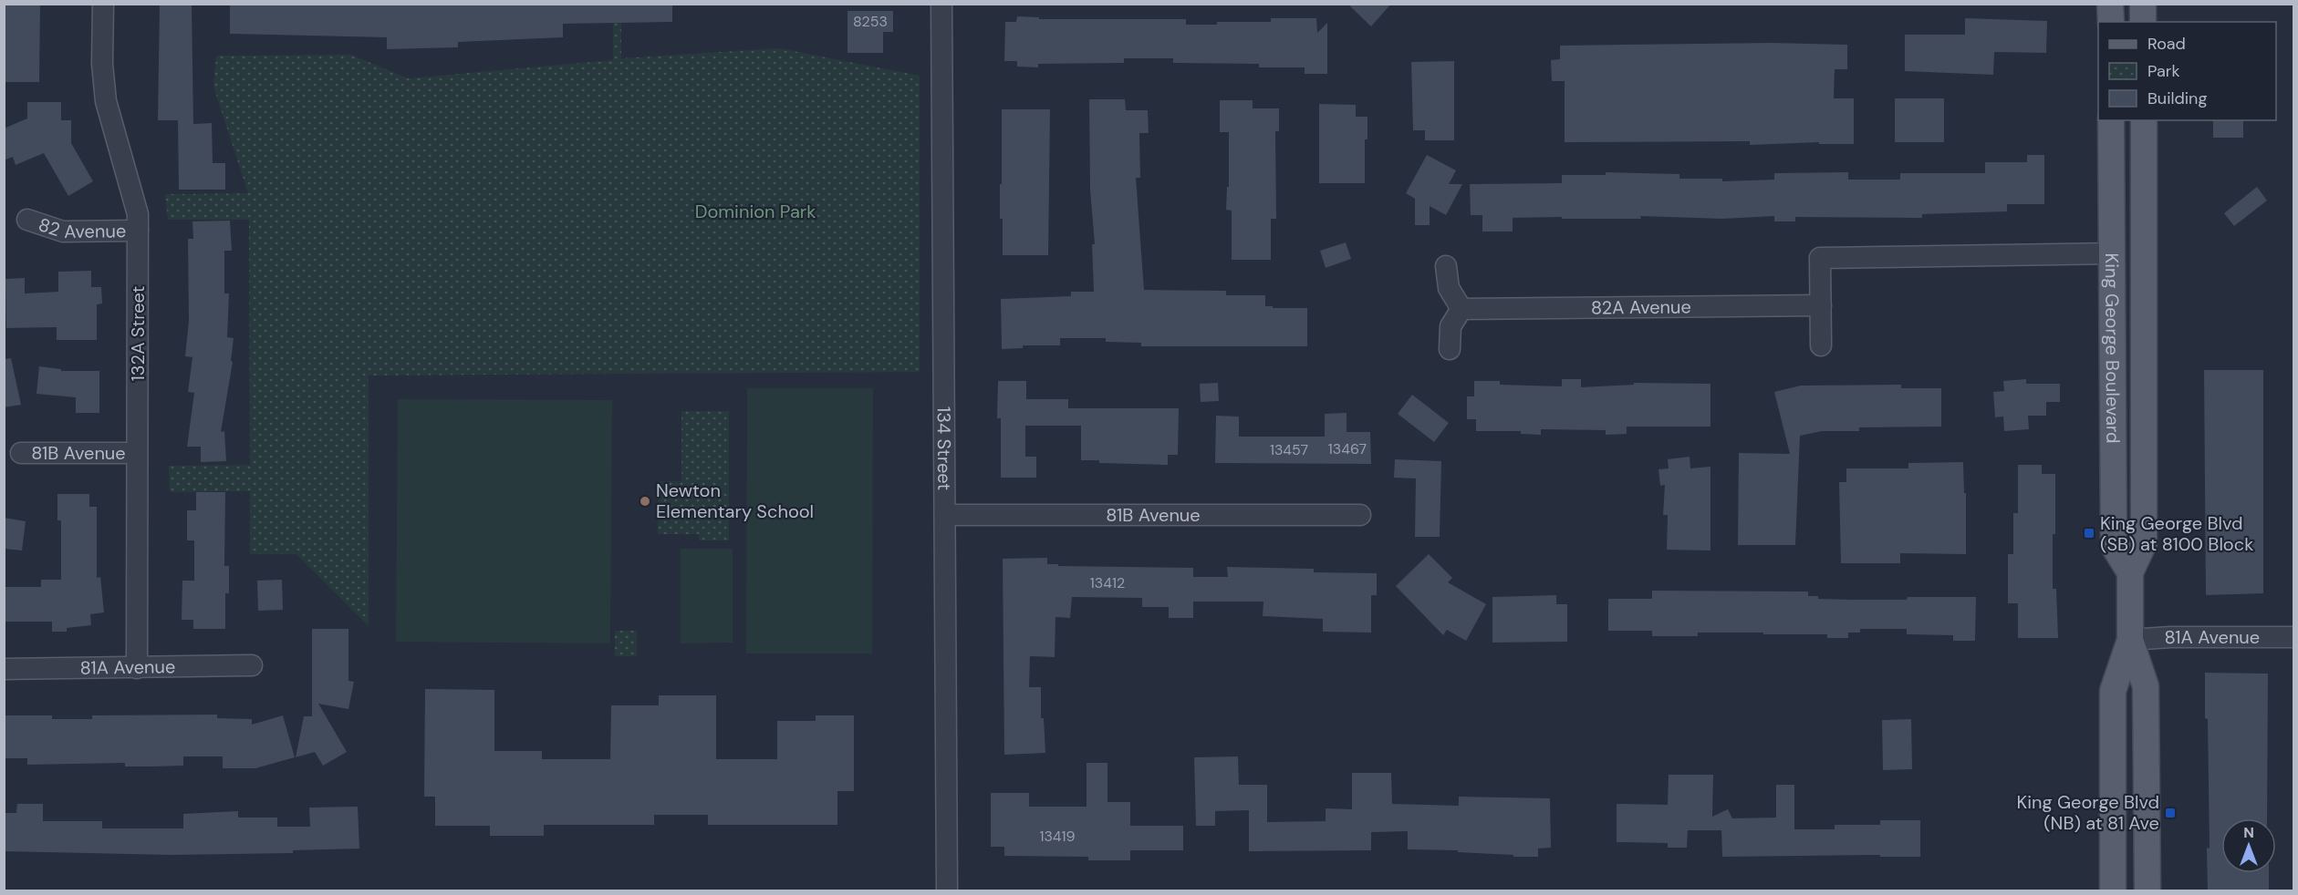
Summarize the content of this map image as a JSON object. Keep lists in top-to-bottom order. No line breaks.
{"streets":{"main road":["King George Boulevard"],"street":["82 Avenue","82A Avenue","132A Street","134 Street","81B Avenue","81A Avenue"]},"crossings":[["82 Avenue","132A Street"],["132A Street","81B Avenue"],["132A Street","81A Avenue"],["King George Boulevard","81A Avenue"],["134 Street","81B Avenue"]],"parks":["Dominion Park"],"places":{"other":["Newton Elementary School"],"transit":["King George Blvd (SB) at 8100 Block","King George Blvd (NB) at 81 Ave"]},"house_numbers":["8253","13467","13457","13412","13419"],"legend":["Road","Park","Building"],"north":"top"}
